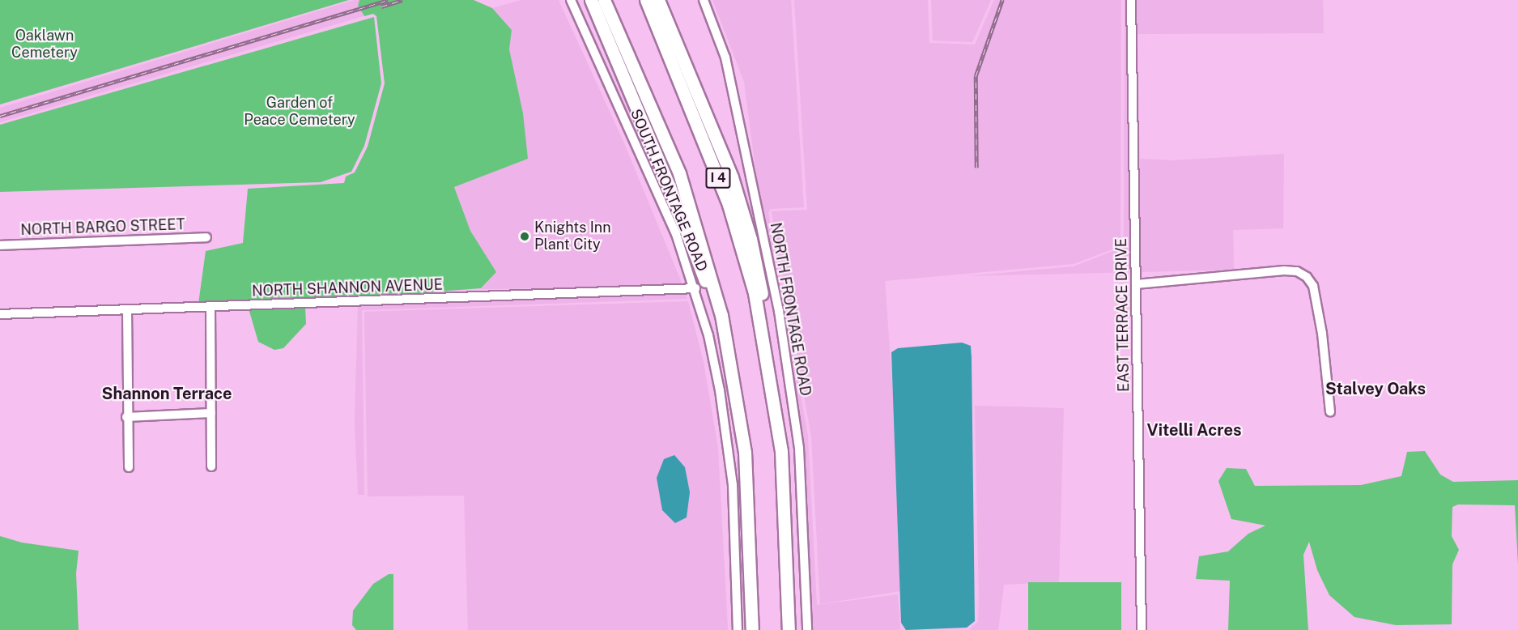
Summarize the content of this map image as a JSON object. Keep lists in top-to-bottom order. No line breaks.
{"streets":{"highway":["I 4"],"street":["SOUTH FRONTAGE ROAD","NORTH BARGO STREET","NORTH SHANNON AVENUE","NORTH FRONTAGE ROAD","EAST TERRACE DRIVE"]},"crossings":[["SOUTH FRONTAGE ROAD","NORTH SHANNON AVENUE"]],"districts":["Stalvey Oaks","Shannon Terrace","Vitelli Acres"],"parks":["Oaklawn Cemetery","Garden of Peace Cemetery"],"places":["Knights Inn Plant City"]}
